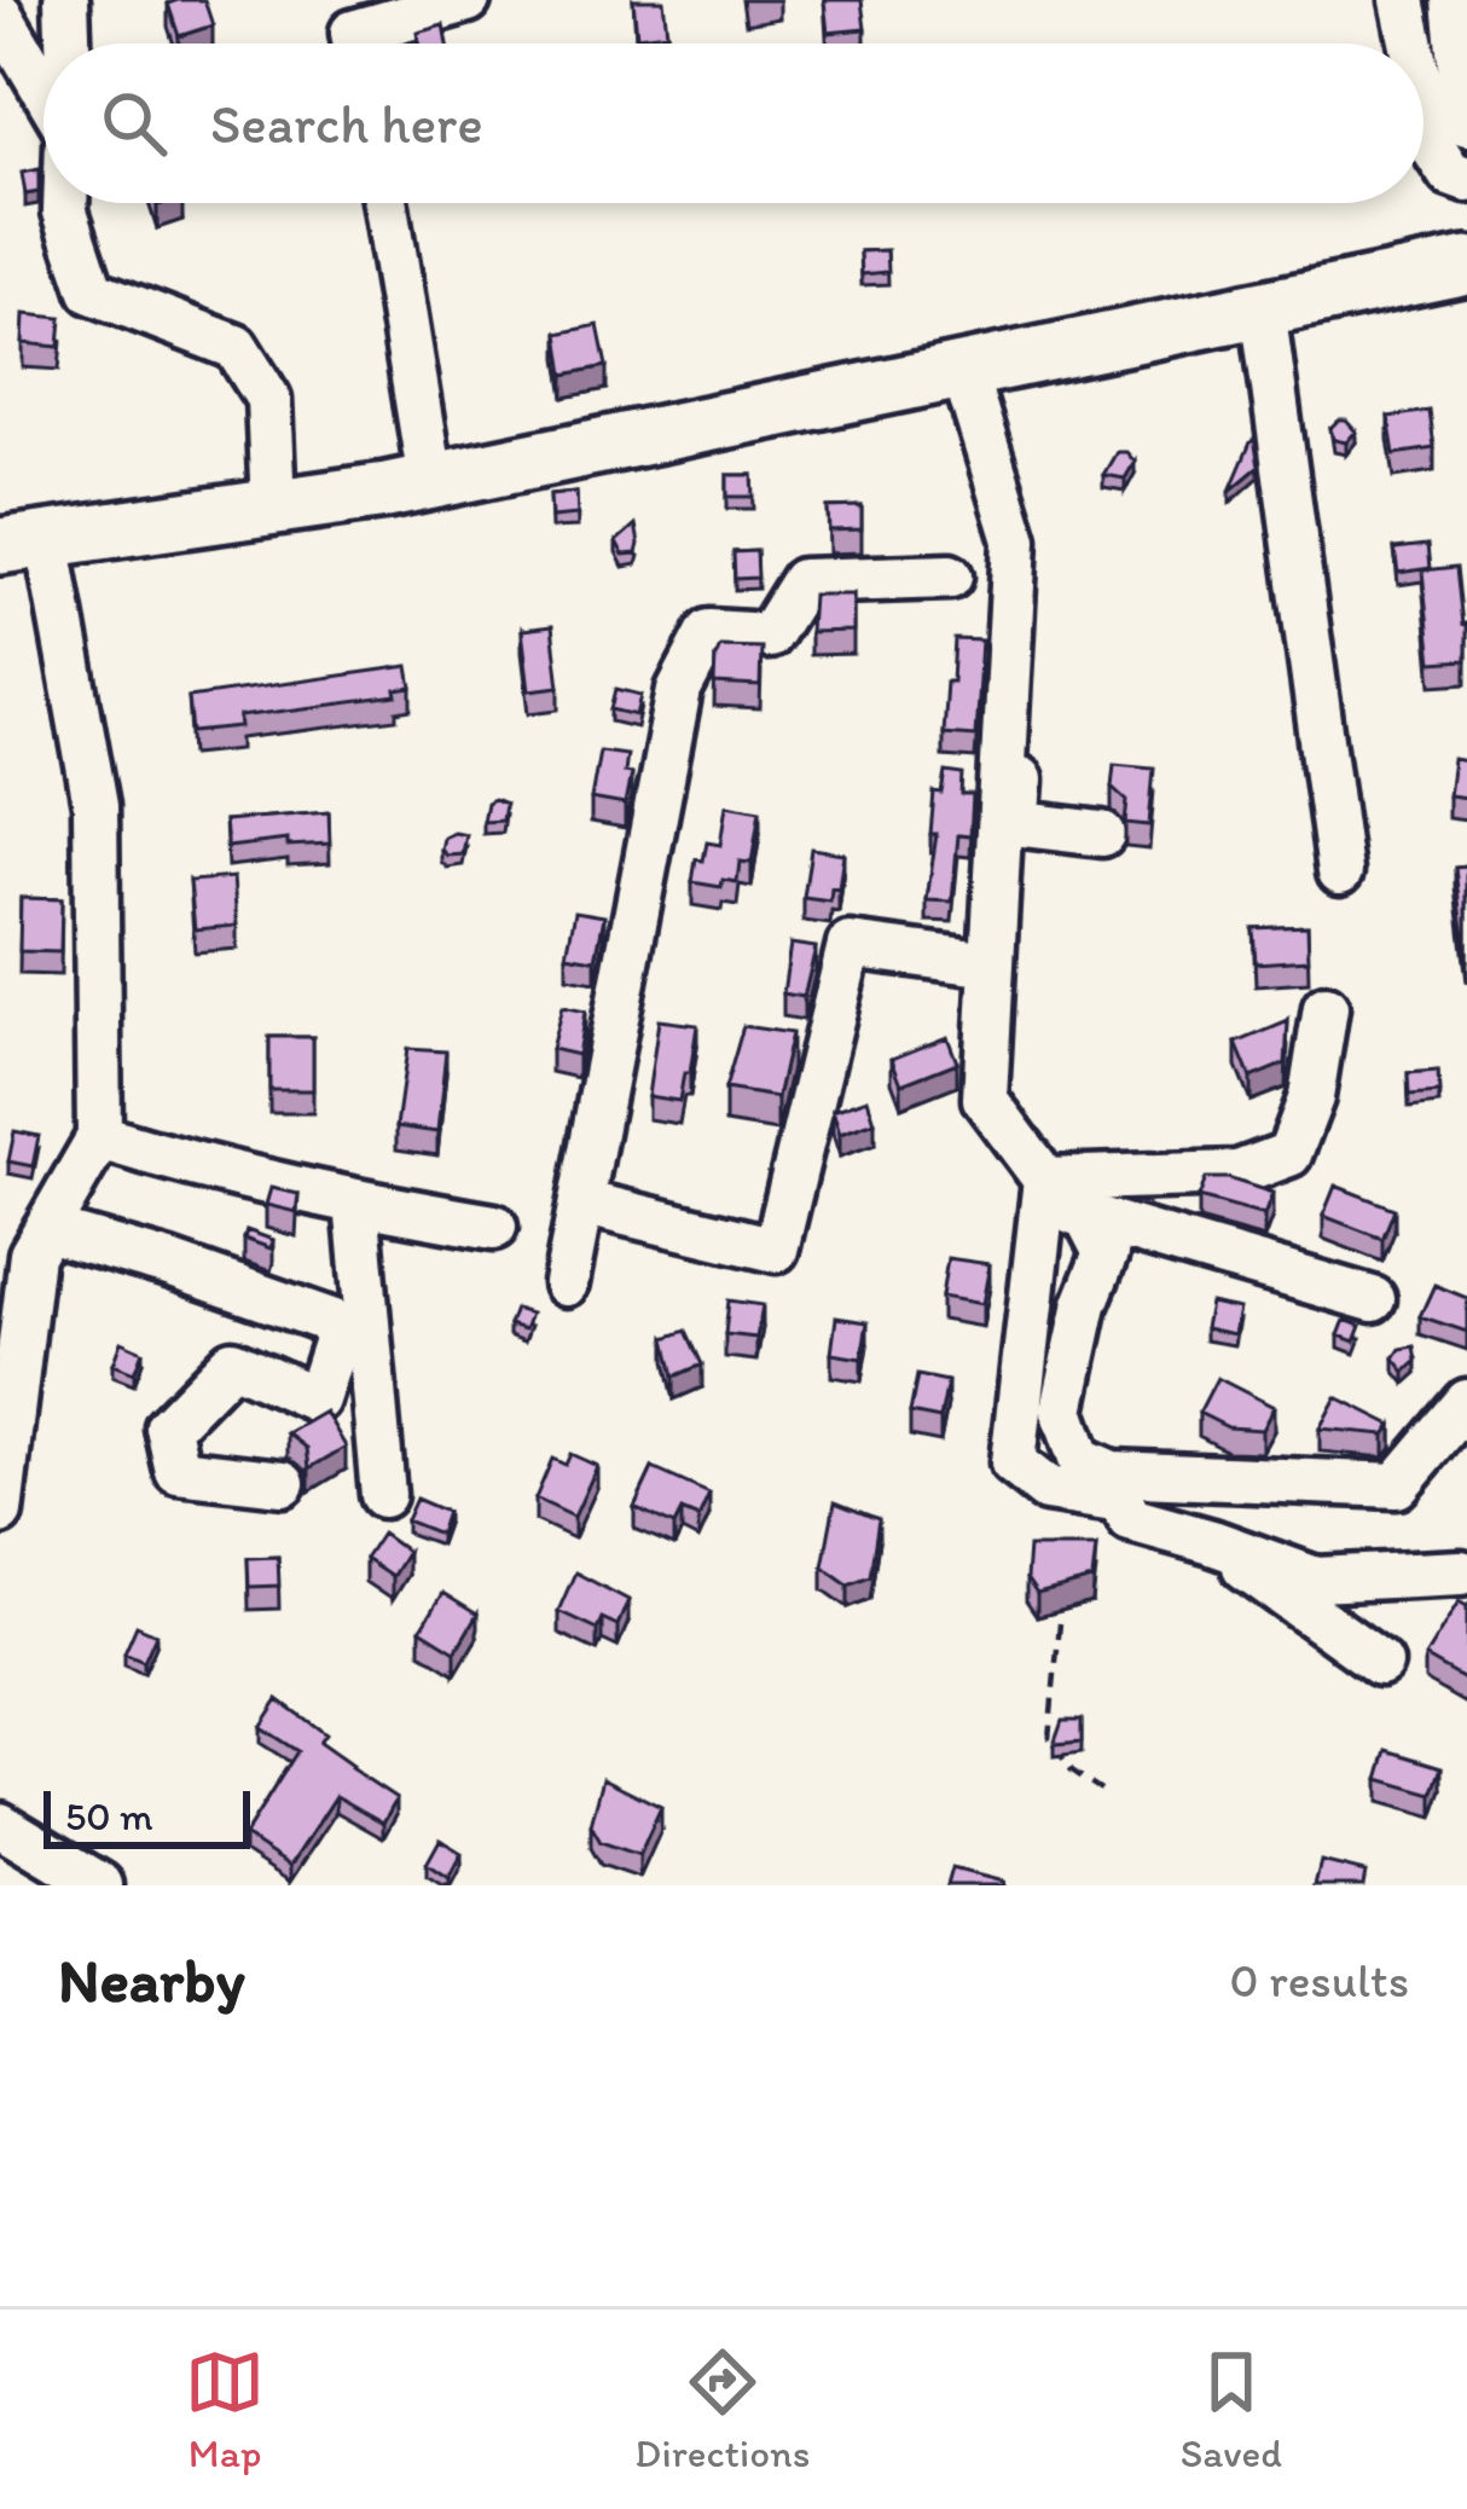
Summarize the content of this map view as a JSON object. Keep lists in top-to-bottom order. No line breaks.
{"scale_bar":"50 m","page":{"search":"Search here","scale":"50 m","heading":["Nearby","0 results"],"nav":["Map","Directions","Saved"]}}
